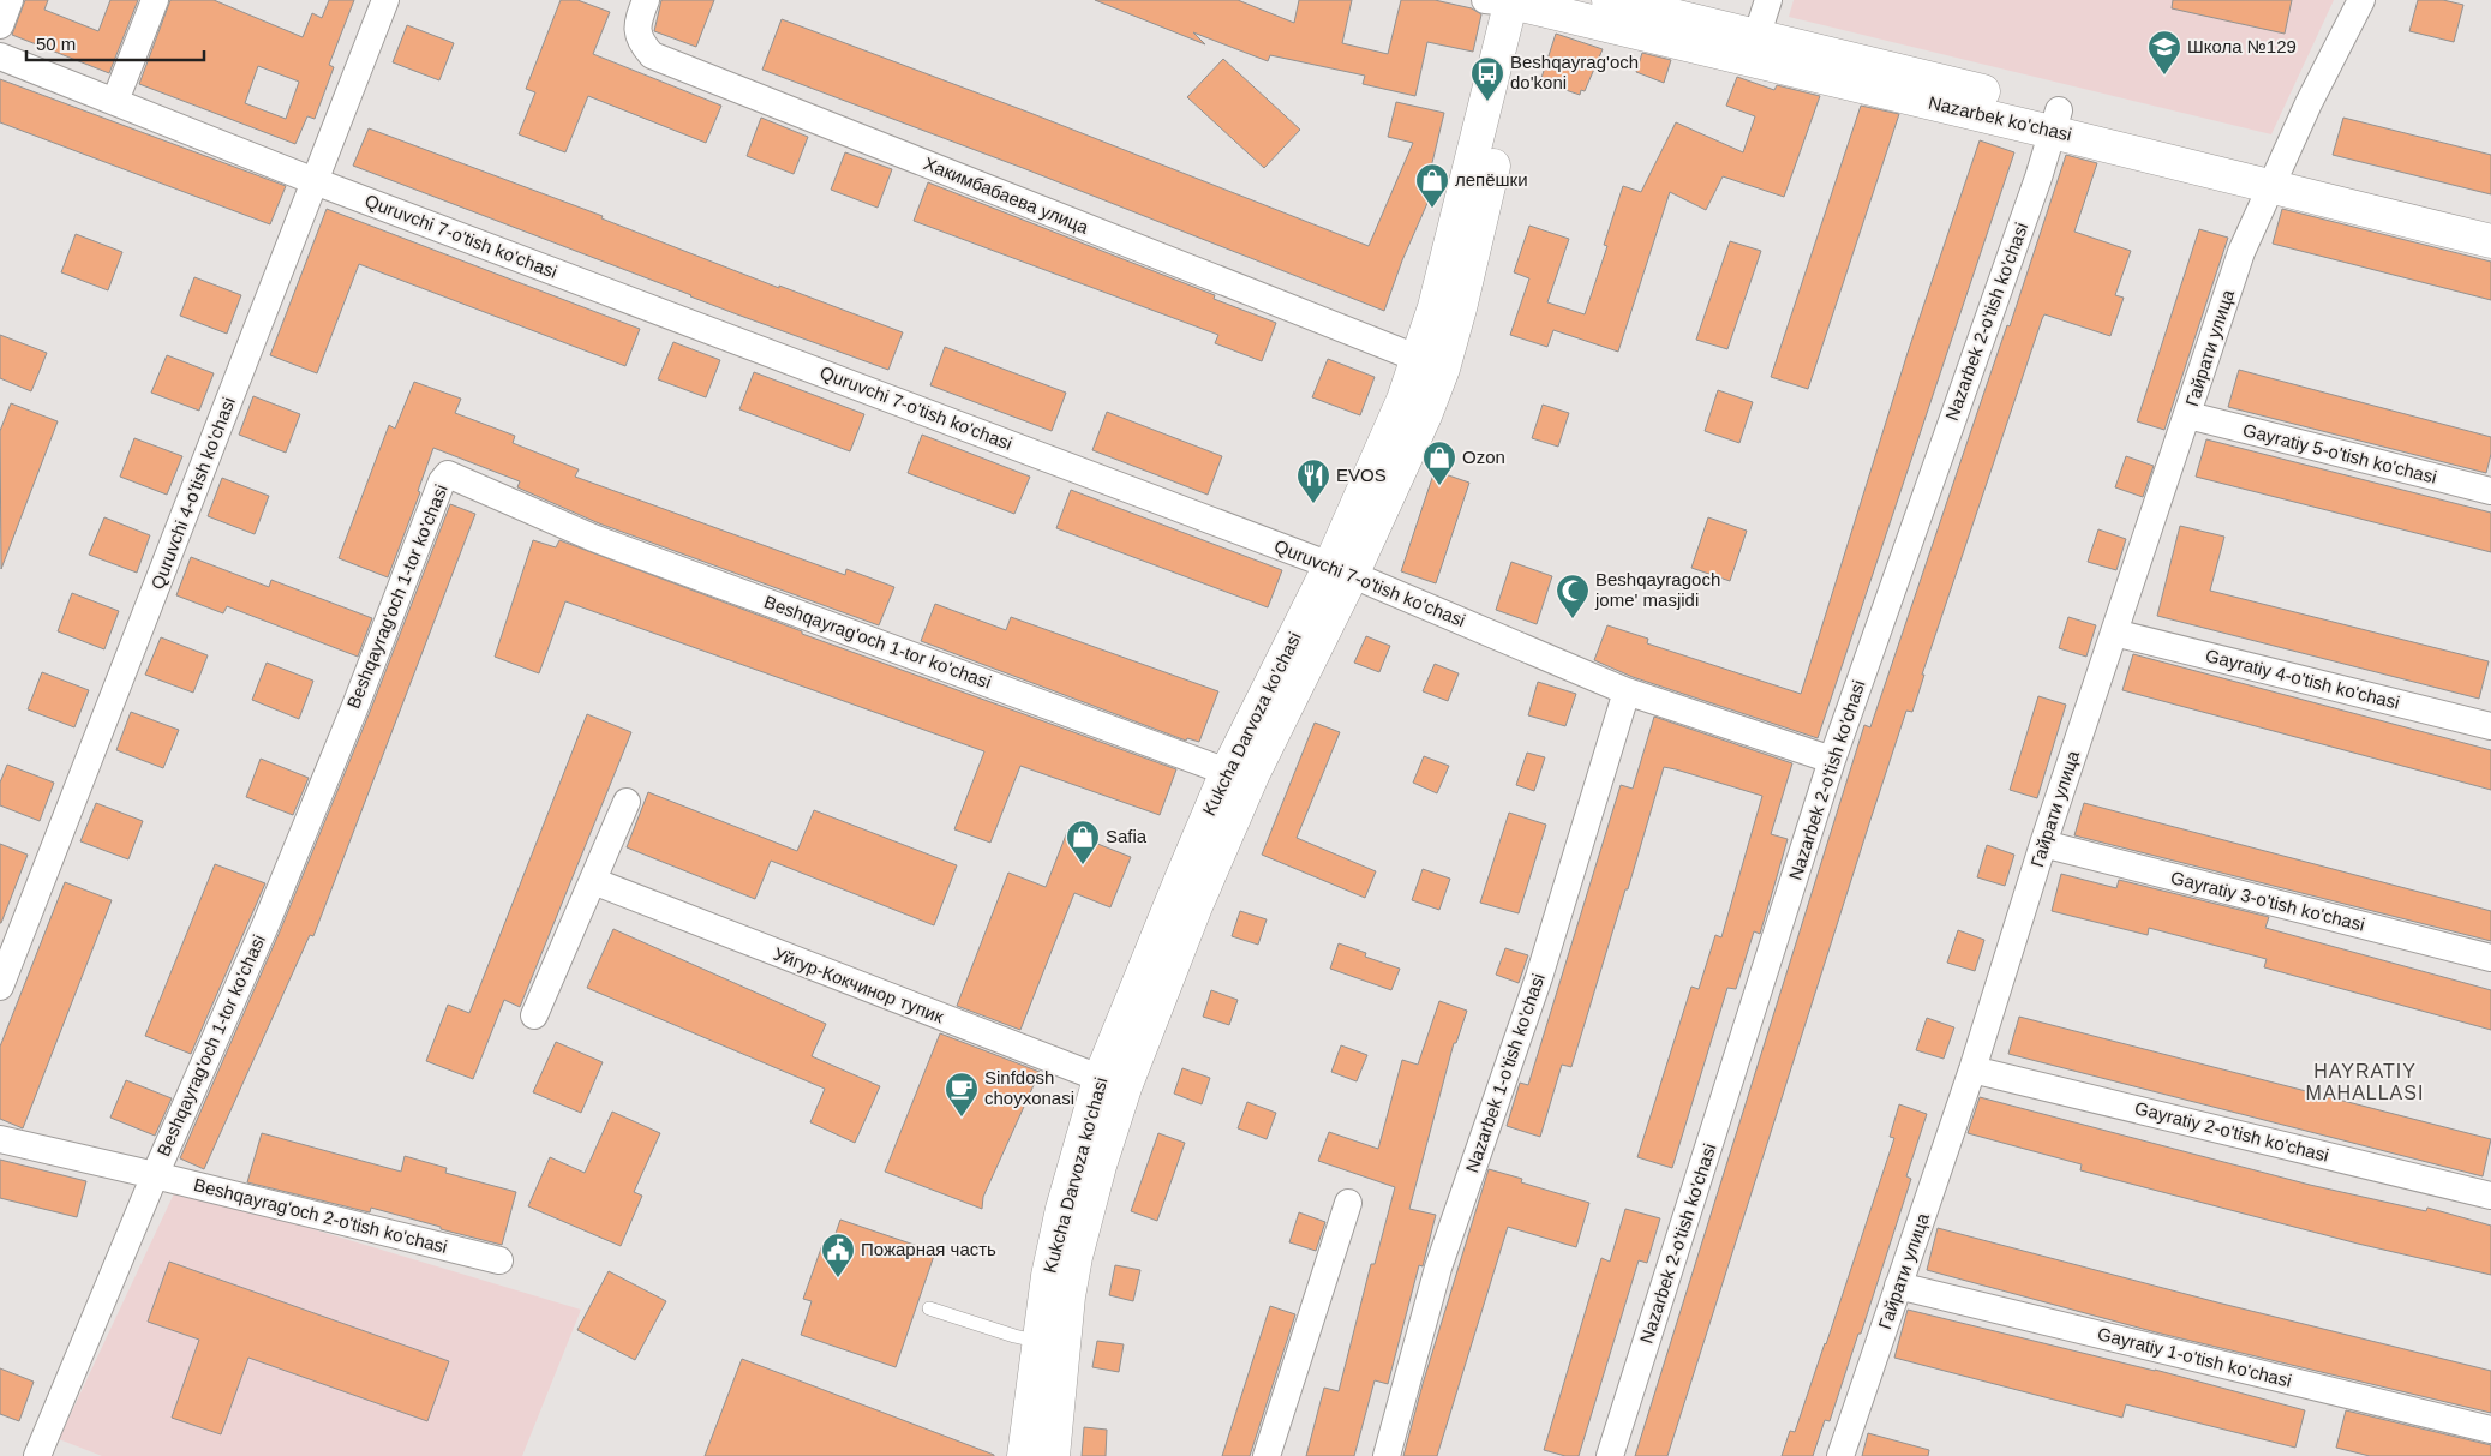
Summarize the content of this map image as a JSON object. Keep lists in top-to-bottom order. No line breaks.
{"streets":{"main road":["Nazarbek ko'chasi","Kukcha Darvoza ko'chasi"],"street":["Хакимбабаева улица","Quruvchi 7-o'tish ko'chasi","Nazarbek 2-o'tish ko'chasi","Гайрати улица","Gayratiy 5-o'tish ko'chasi","Quruvchi 4-o'tish ko'chasi","Beshqayrag'och 1-tor ko'chasi","Gayratiy 4-o'tish ko'chasi","Gayratiy 3-o'tish ko'chasi","Уйгур-Кокчинор тупик","Nazarbek 1-o'tish ko'chasi","Gayratiy 2-o'tish ko'chasi","Beshqayrag'och 2-o'tish ko'chasi","Gayratiy 1-o'tish ko'chasi"]},"crossings":[["Nazarbek ko'chasi","Nazarbek 2-o'tish ko'chasi"],["Nazarbek ko'chasi","Гайрати улица"],["Nazarbek ko'chasi","Kukcha Darvoza ko'chasi"],["Хакимбабаева улица","Kukcha Darvoza ko'chasi"],["Quruvchi 7-o'tish ko'chasi","Nazarbek 2-o'tish ko'chasi"],["Quruvchi 7-o'tish ko'chasi","Quruvchi 4-o'tish ko'chasi"],["Quruvchi 7-o'tish ko'chasi","Kukcha Darvoza ko'chasi"],["Quruvchi 7-o'tish ko'chasi","Nazarbek 1-o'tish ko'chasi"],["Гайрати улица","Gayratiy 5-o'tish ko'chasi"],["Гайрати улица","Gayratiy 4-o'tish ko'chasi"],["Гайрати улица","Gayratiy 3-o'tish ko'chasi"],["Гайрати улица","Gayratiy 2-o'tish ko'chasi"],["Гайрати улица","Gayratiy 1-o'tish ko'chasi"],["Beshqayrag'och 1-tor ko'chasi","Kukcha Darvoza ko'chasi"],["Beshqayrag'och 1-tor ko'chasi","Beshqayrag'och 2-o'tish ko'chasi"],["Kukcha Darvoza ko'chasi","Уйгур-Кокчинор тупик"]],"districts":["HAYRATIY MAHALLASI"],"places":{"school or university":["Школа №129"],"bus stop":["Beshqayrag'och do'koni"],"shop":["лепёшки","Ozon","Safia"],"restaurant":["EVOS"],"mosque":["Beshqayragoch jome' masjidi"],"cafe":["Sinfdosh choyxonasi"],"public building":["Пожарная часть"]},"scale_bar":"50 m"}
